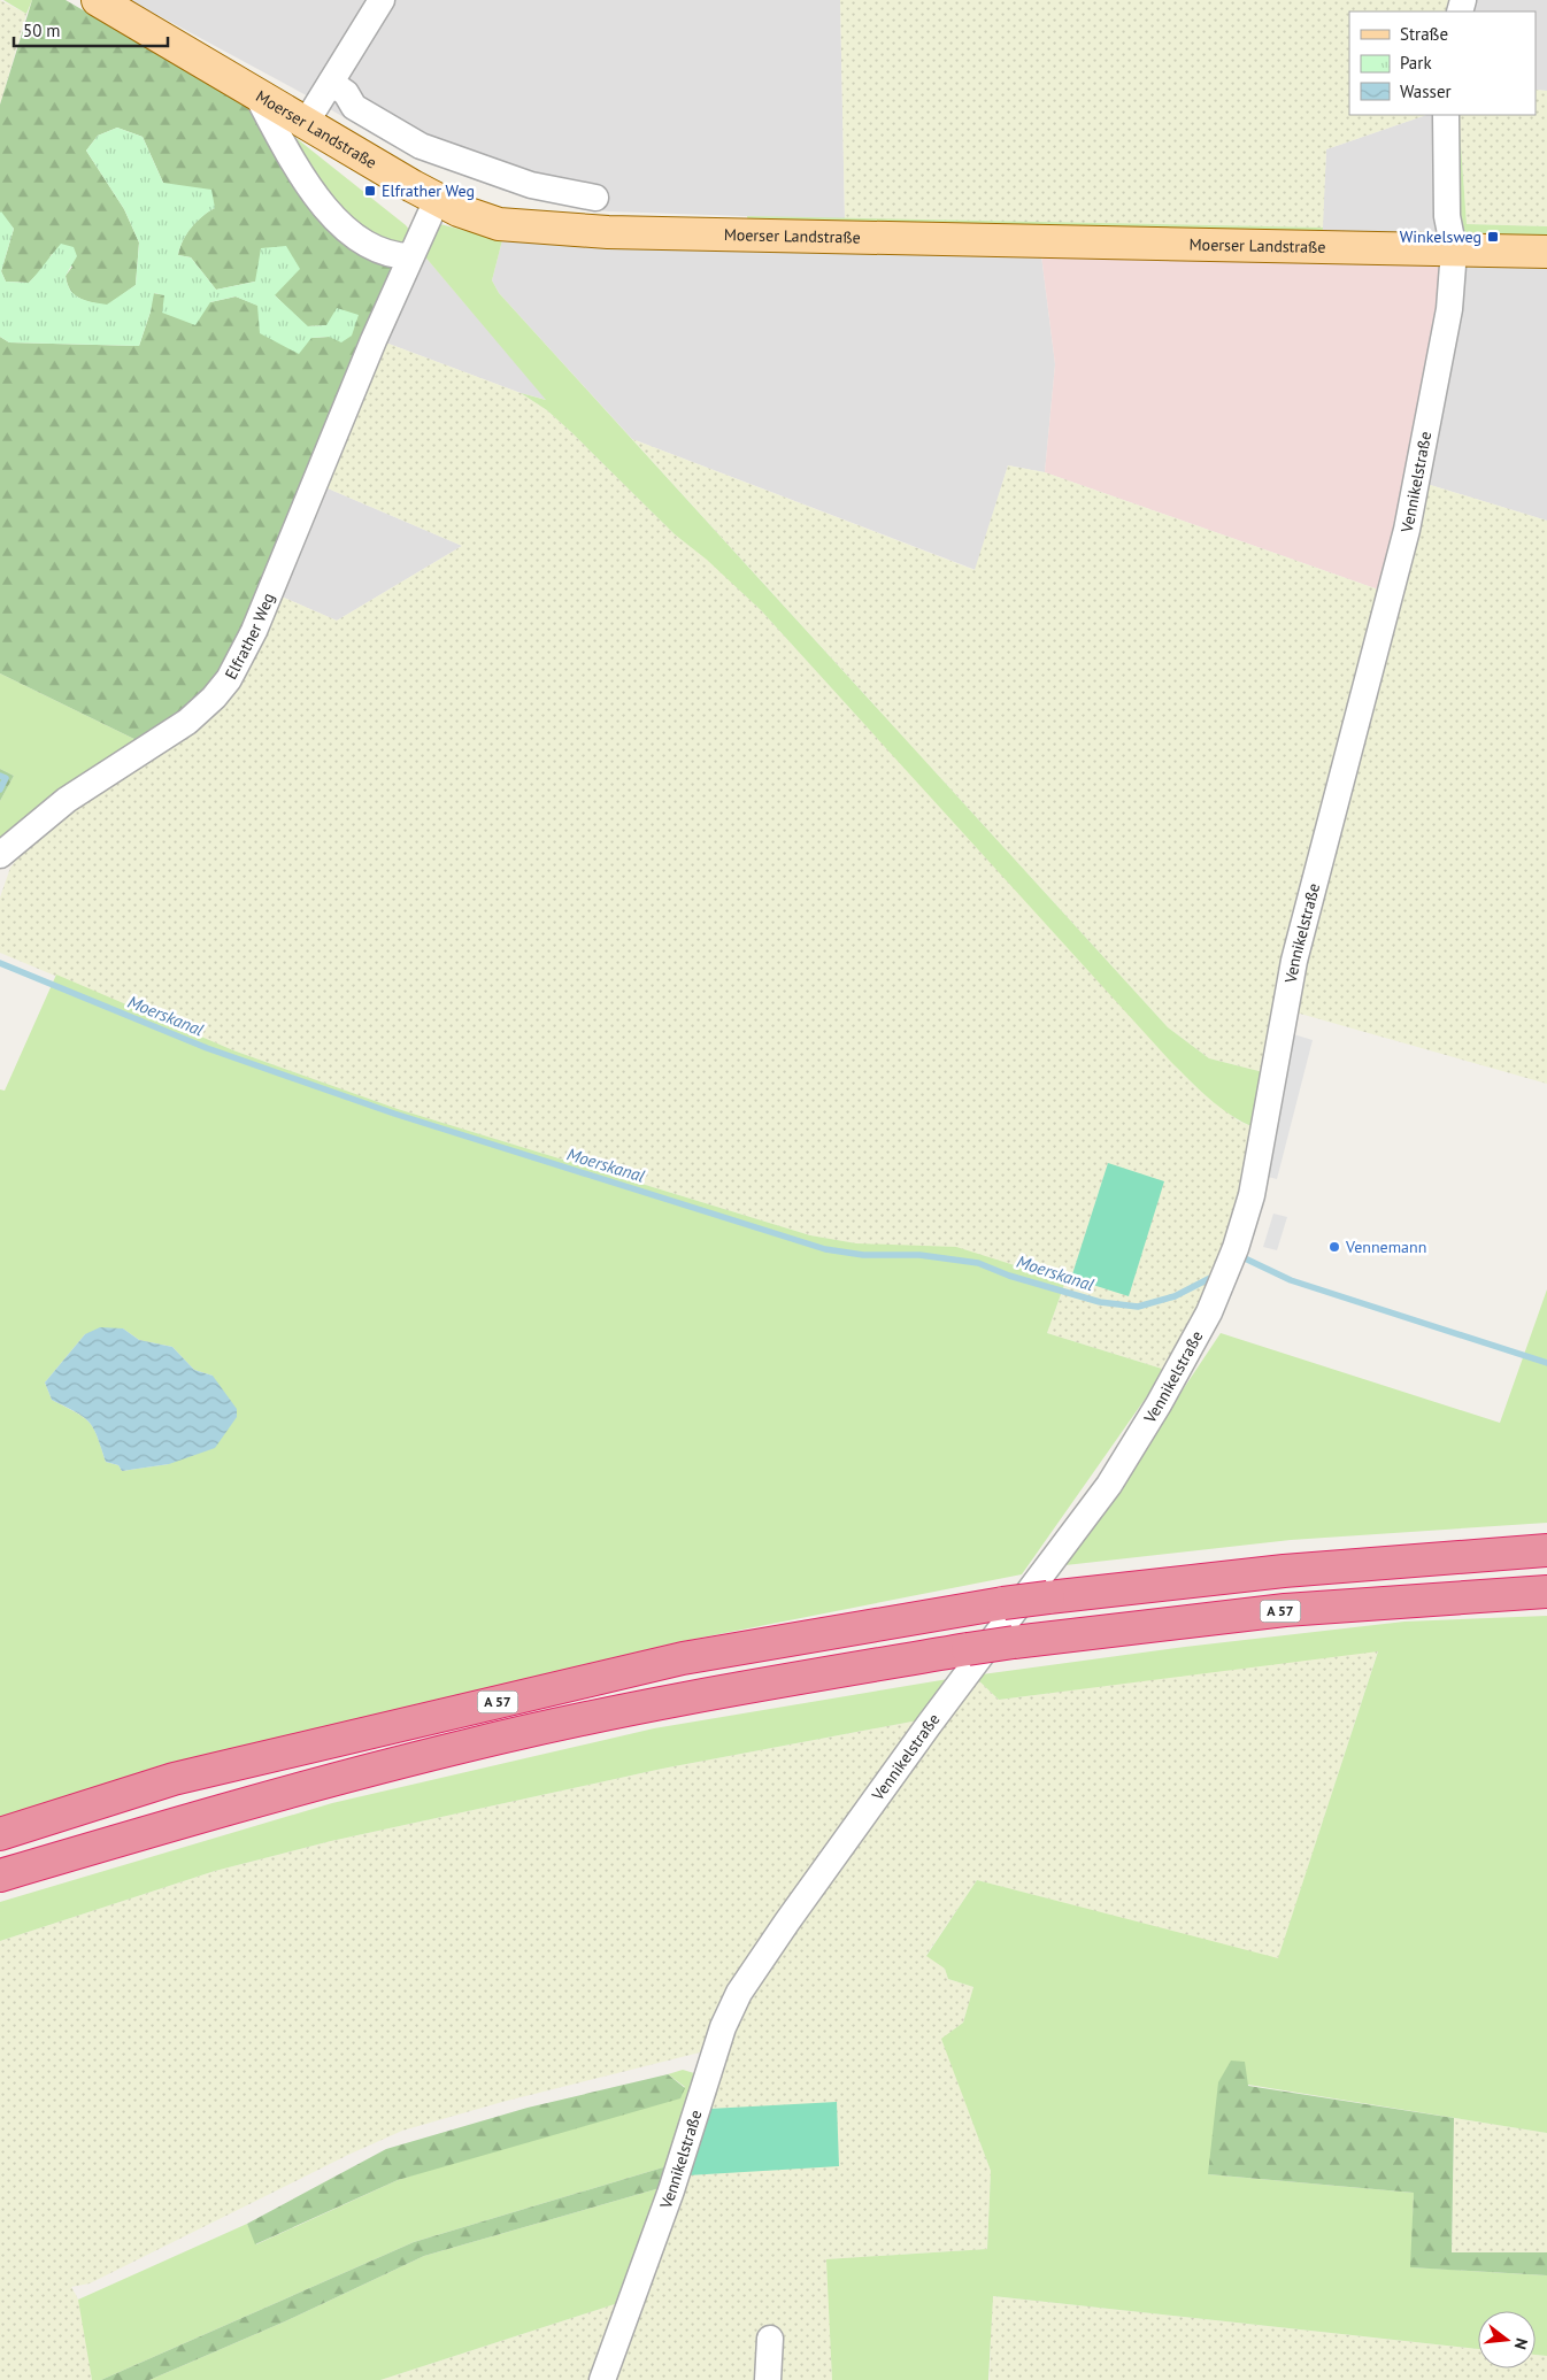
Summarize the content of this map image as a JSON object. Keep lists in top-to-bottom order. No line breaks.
{"streets":{"highway":["A 57"],"main road":["Moerser Landstraße"],"street":["Vennikelstraße","Elfrather Weg"]},"crossings":[["Moerser Landstraße","Vennikelstraße"],["Moerser Landstraße","Elfrather Weg"]],"water":["Moerskanal"],"places":{"transit":["Elfrather Weg","Winkelsweg"],"other":["Vennemann"]},"legend":["Straße","Park","Wasser"],"scale_bar":"50 m","north":"right"}
